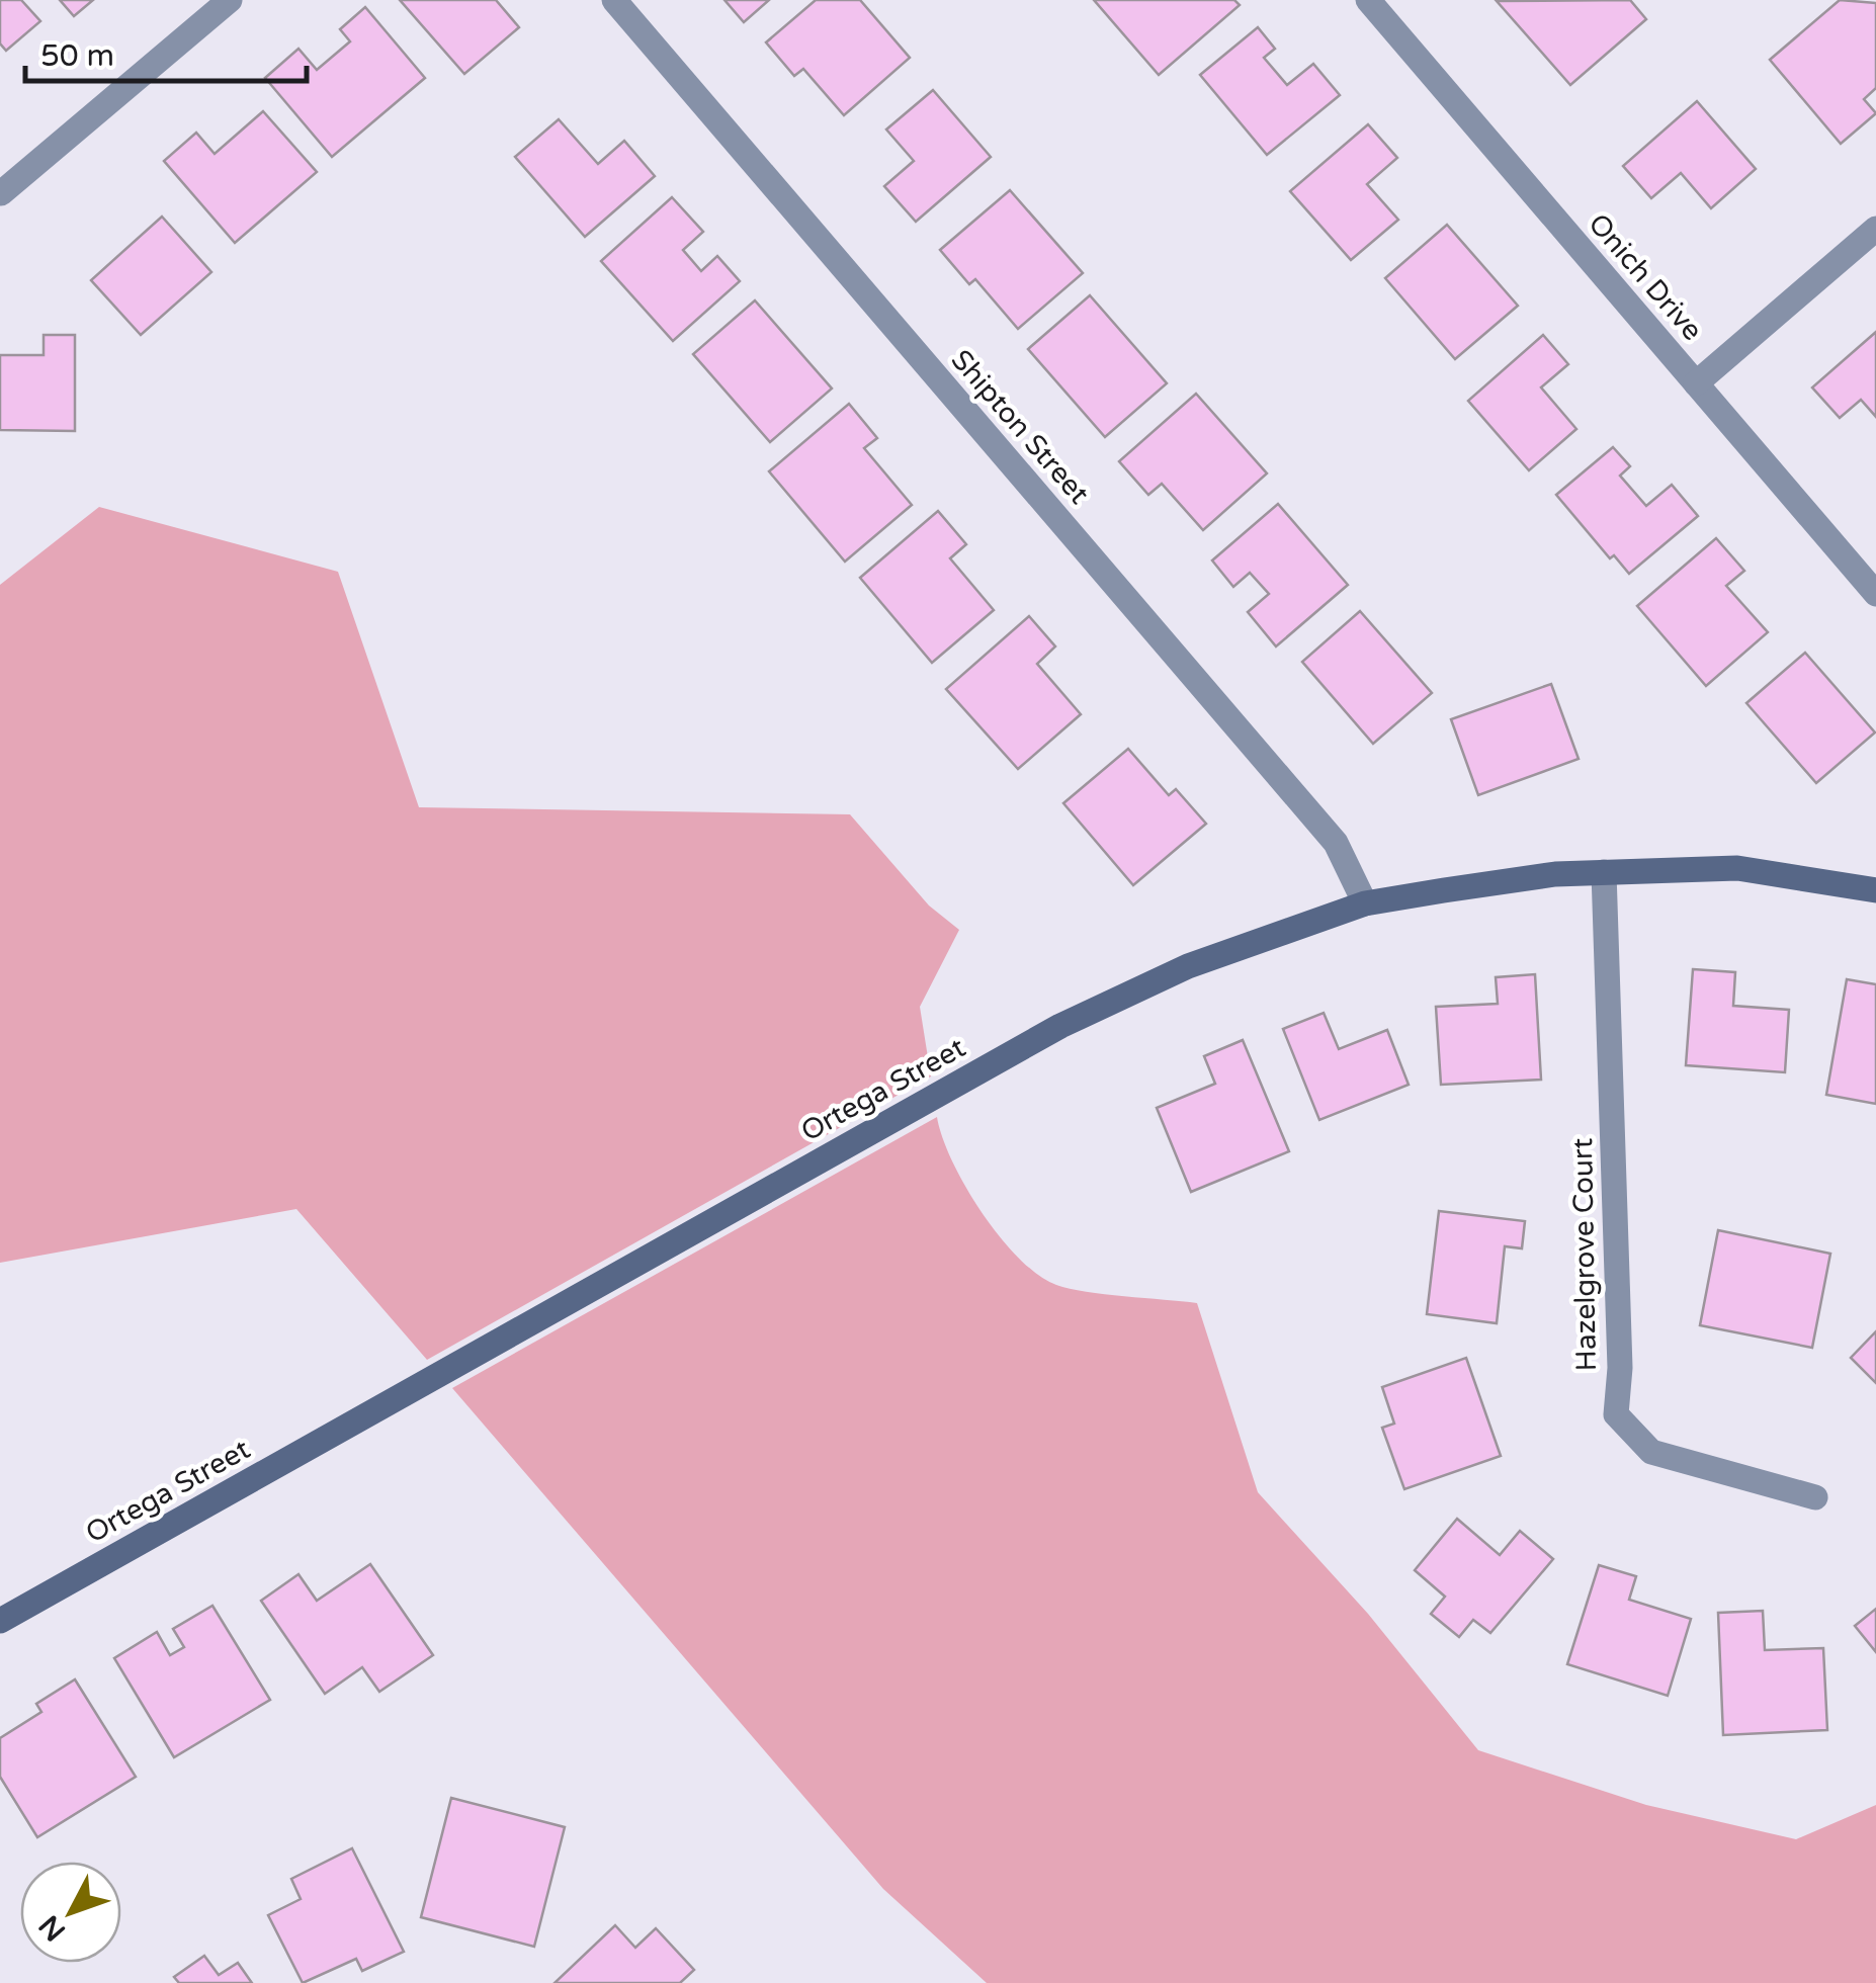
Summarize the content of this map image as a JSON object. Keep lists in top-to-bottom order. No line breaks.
{"streets":{"street":["Onich Drive","Shipton Street","Ortega Street","Hazelgrove Court"]},"crossings":[["Shipton Street","Ortega Street"],["Ortega Street","Hazelgrove Court"]],"scale_bar":"50 m","north":"bottom left"}
